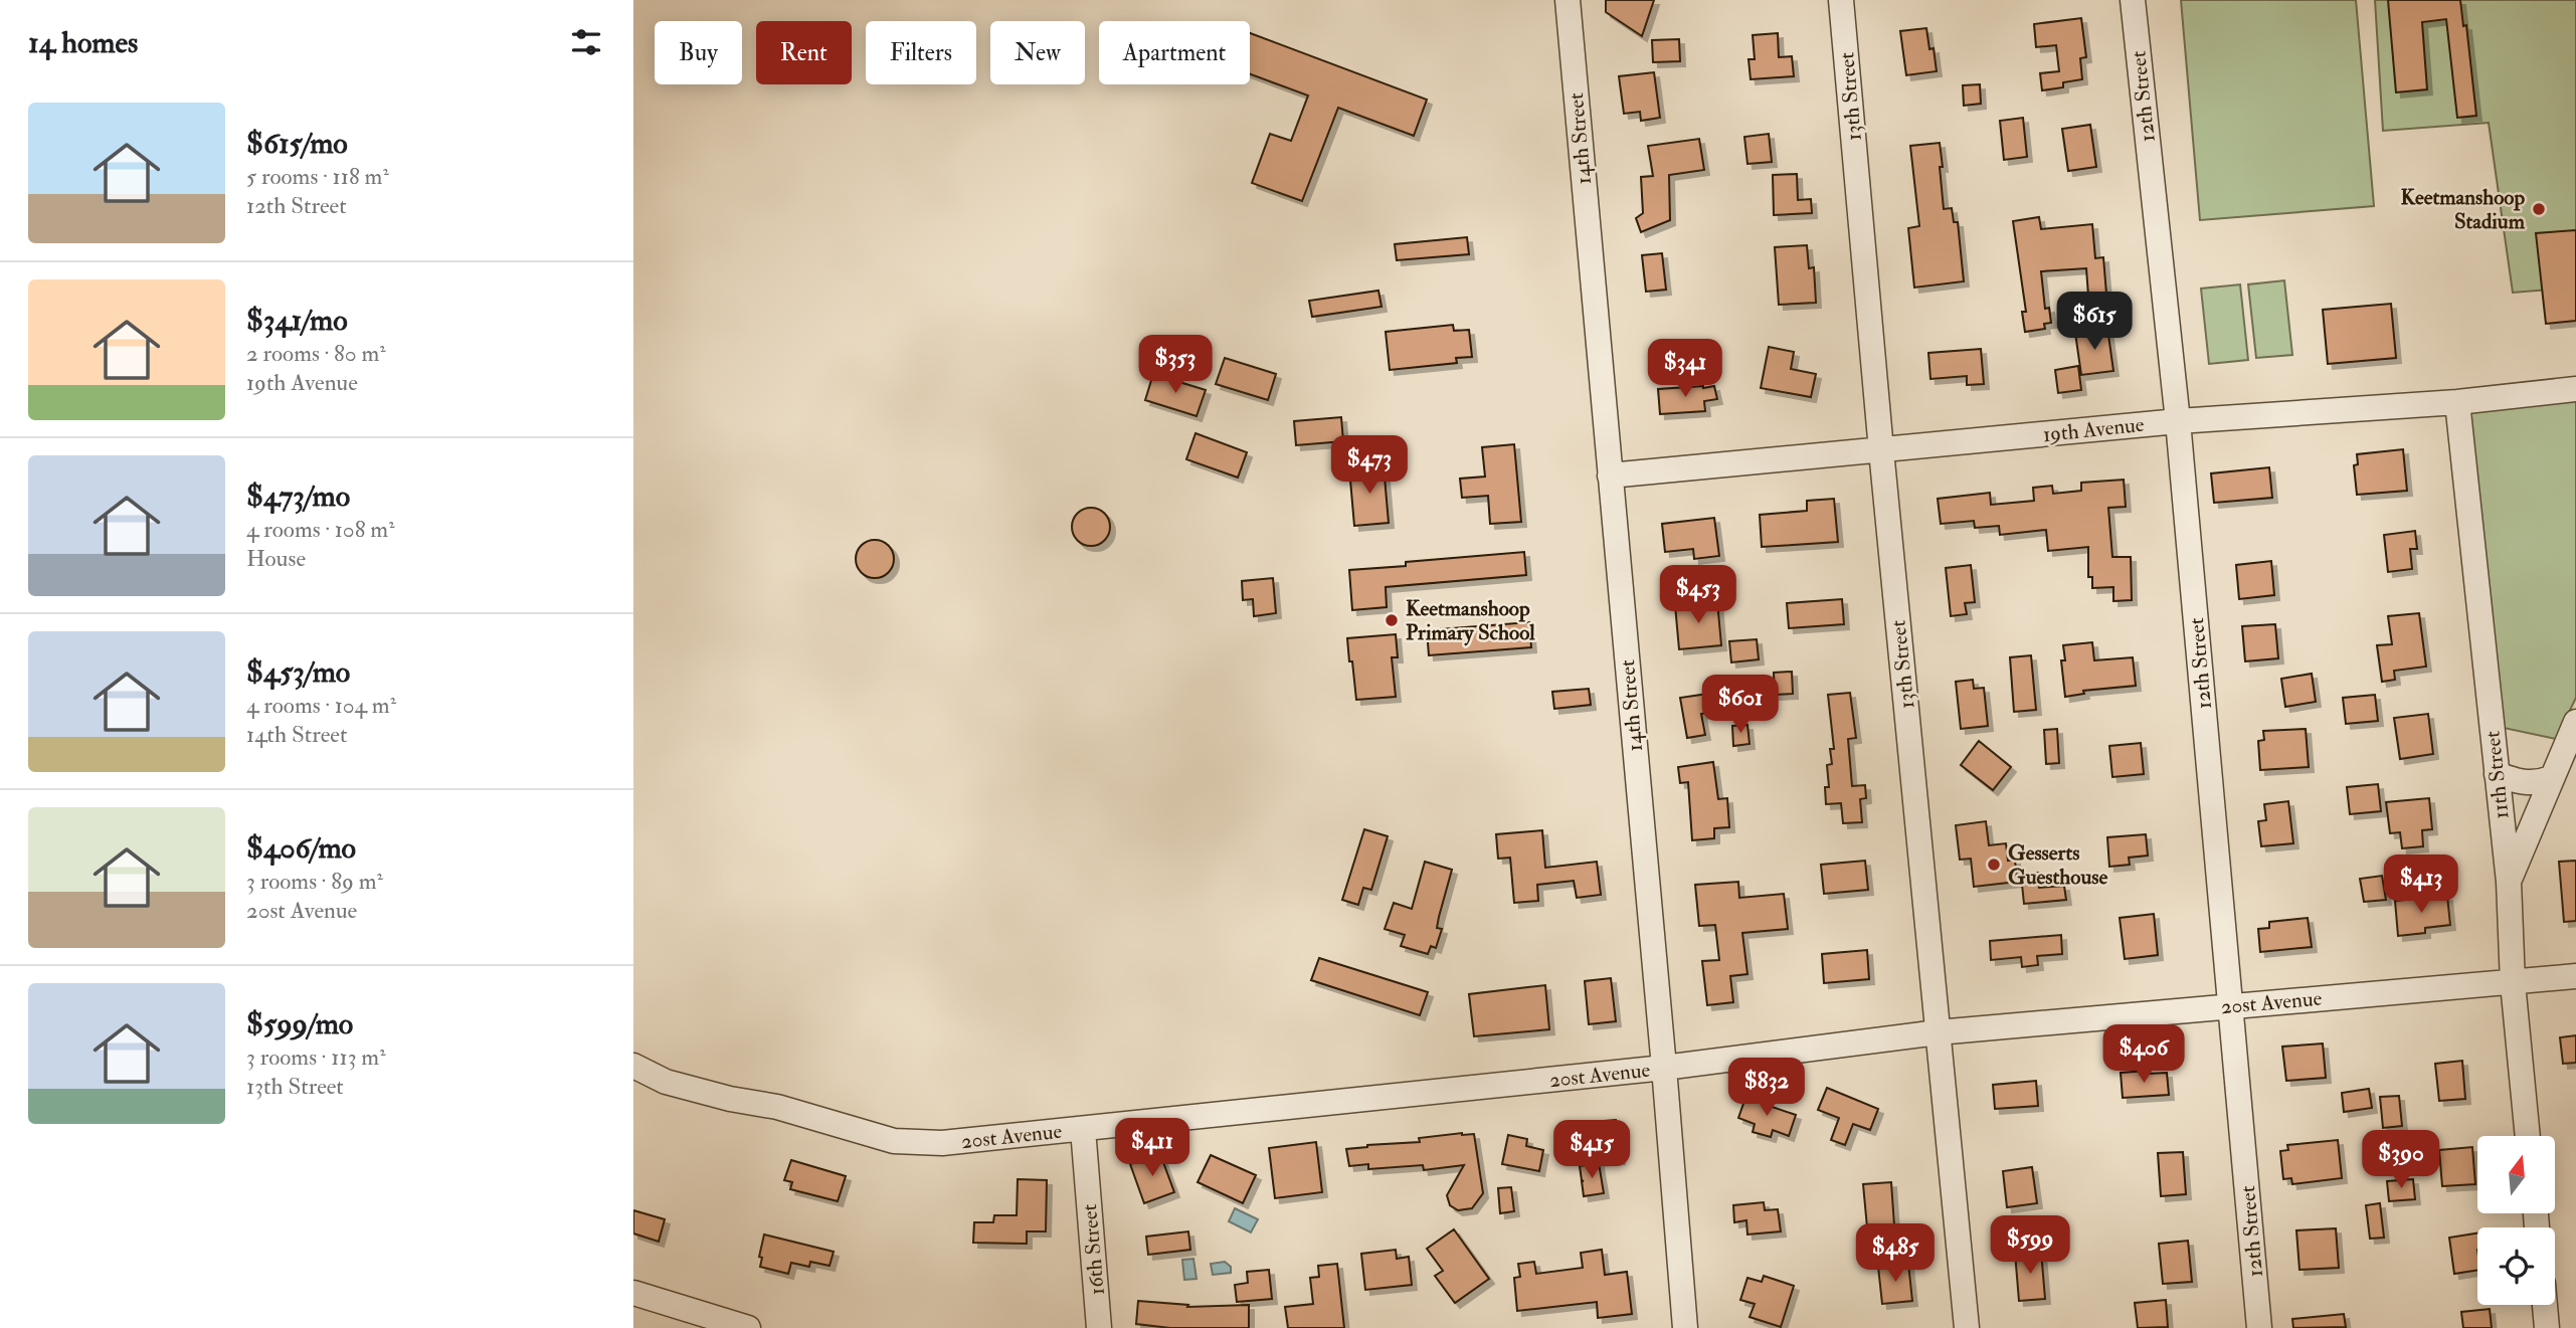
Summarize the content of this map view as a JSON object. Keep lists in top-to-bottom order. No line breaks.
{"streets":{"street":["13th Street","12th Street","14th Street","19th Avenue","11th Street","20st Avenue","16th Street"]},"crossings":[["13th Street","19th Avenue"],["13th Street","20st Avenue"],["12th Street","19th Avenue"],["12th Street","20st Avenue"],["14th Street","19th Avenue"],["14th Street","20st Avenue"],["19th Avenue","11th Street"],["11th Street","20st Avenue"],["20st Avenue","16th Street"]],"places":["Keetmanshoop Stadium","Keetmanshoop Primary School","Gesserts Guesthouse"],"north":"top","page":{"heading":"14 homes","chip":["Buy","Rent","Filters","New","Apartment"],"list":[{"name":"$615/mo","note":"5 rooms · 118 m² · 12th Street"},{"name":"$341/mo","note":"2 rooms · 80 m² · 19th Avenue"},{"name":"$473/mo","note":"4 rooms · 108 m² · House"},{"name":"$453/mo","note":"4 rooms · 104 m² · 14th Street"},{"name":"$406/mo","note":"3 rooms · 89 m² · 20st Avenue"},{"name":"$599/mo","note":"3 rooms · 113 m² · 13th Street"}],"price":["$615","$353","$341","$473","$453","$601","$413","$406","$832","$411","$415","$390","$599","$485"]}}
